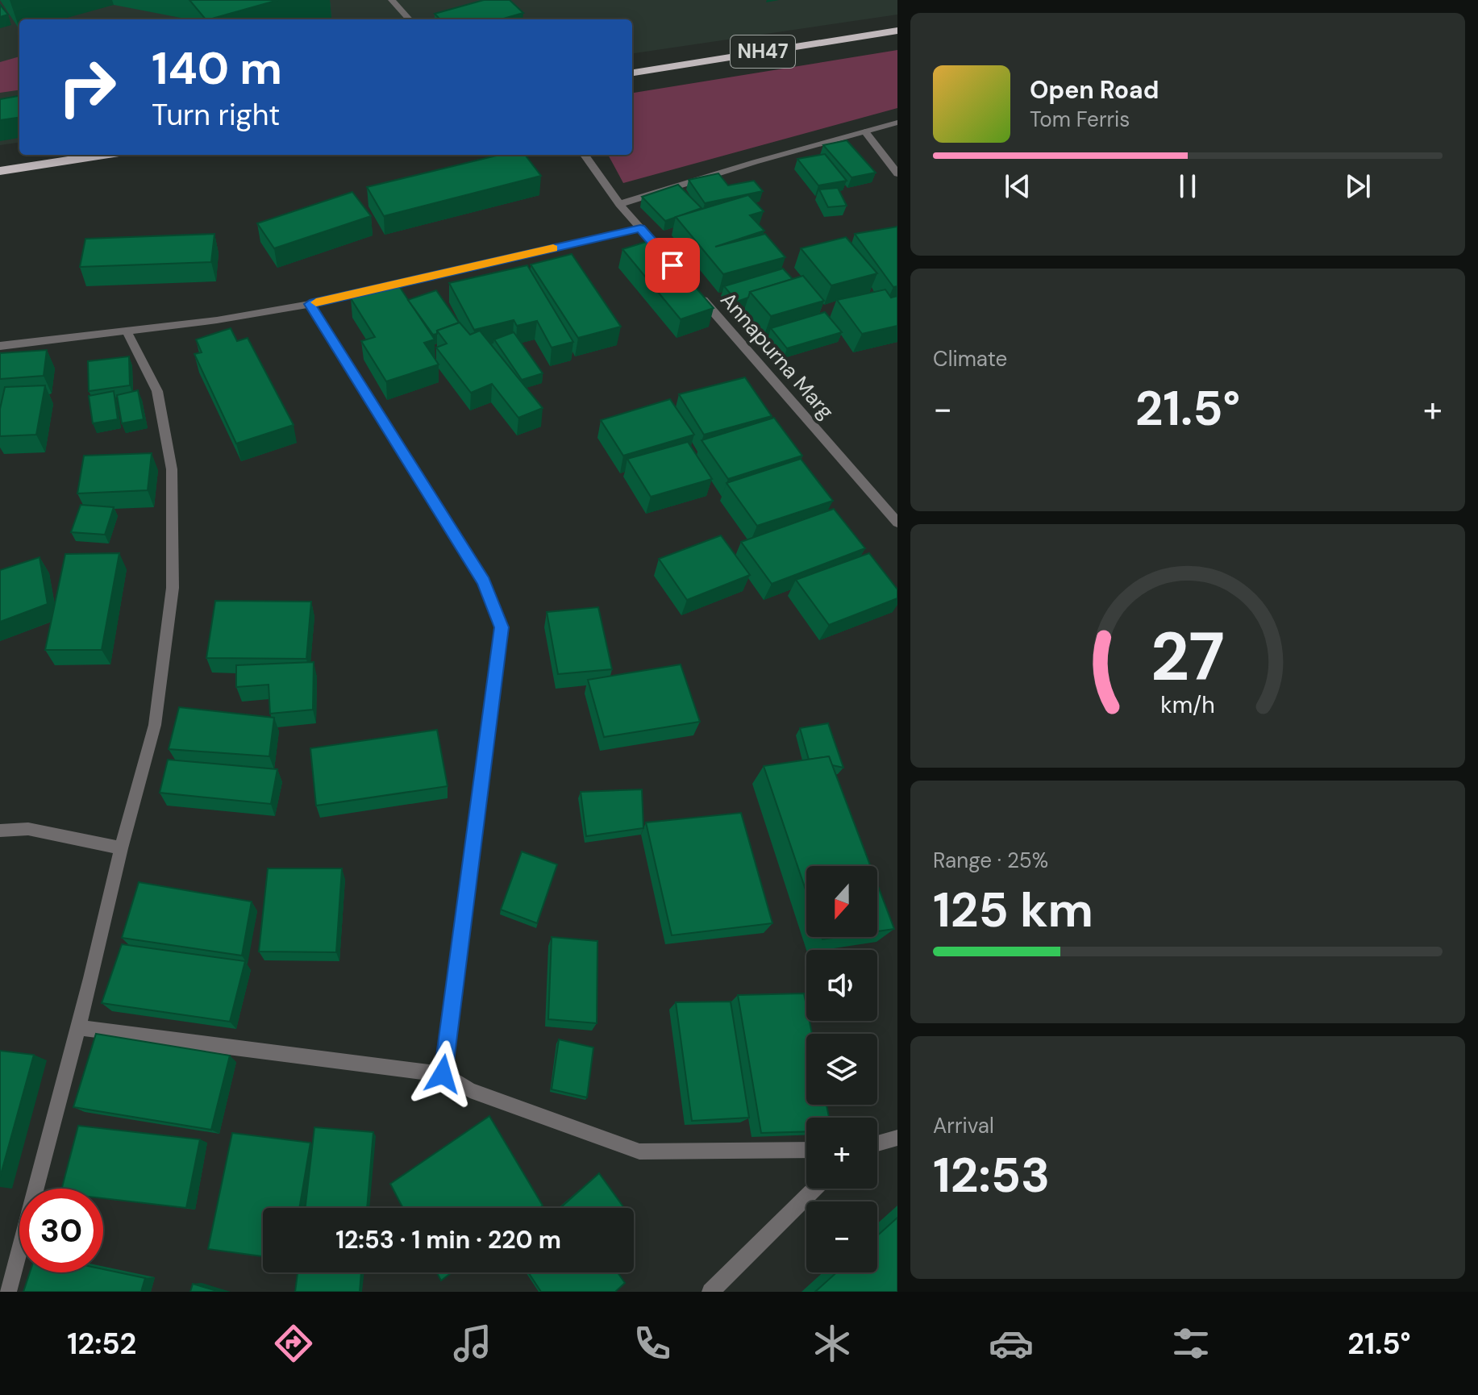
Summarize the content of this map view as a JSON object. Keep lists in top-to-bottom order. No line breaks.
{"streets":{"highway":["NH47"],"street":["Annapurna Marg"]},"north":"bottom","page":{"turn":["140 m","Turn right"],"song":["Open Road","Tom Ferris"],"tile":["Climate",["Range · 25%","125 km"],["Arrival","12:53"]],"heat":["−","21.5°","+"],"map_buttons":["+","−"],"limit":"30","trip":"12:53 · 1 min · 220 m","tabs":["12:52","21.5°"],"gauge":["27","km/h"]}}
